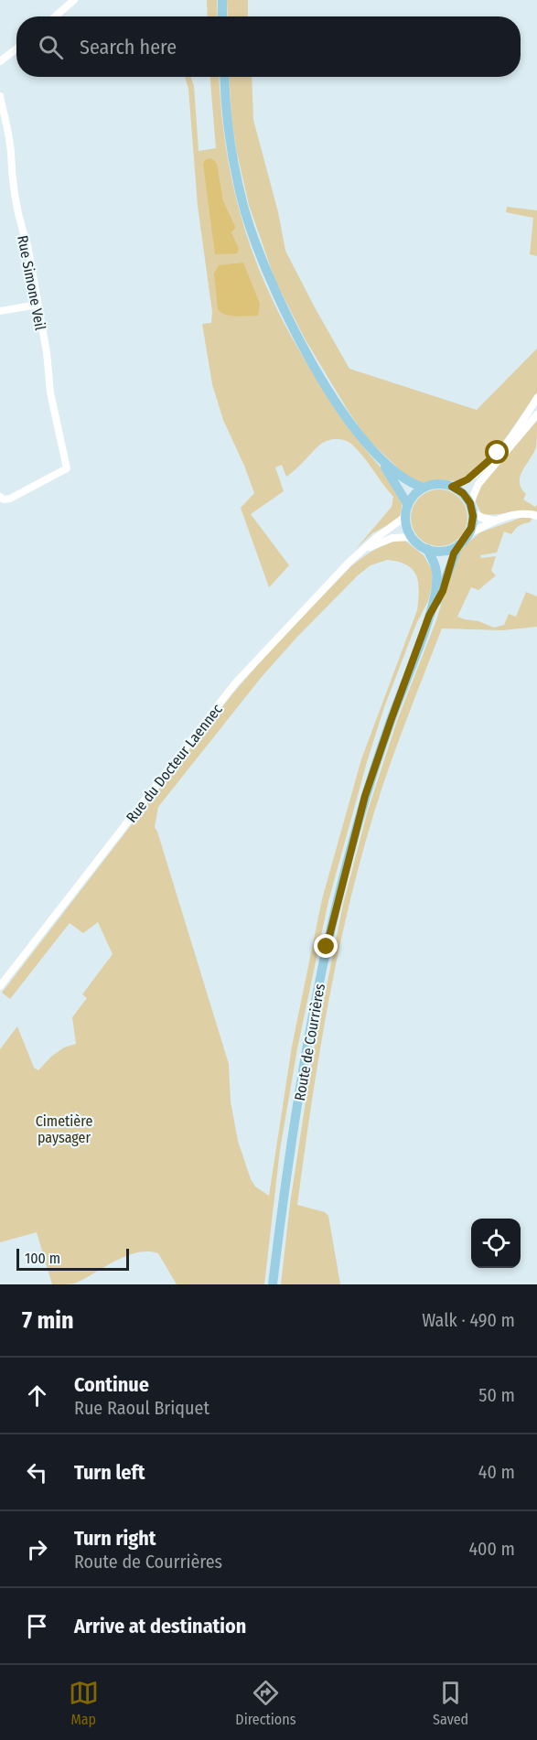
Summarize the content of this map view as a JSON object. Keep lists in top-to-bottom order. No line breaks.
{"streets":{"main road":["Route de Courrières"],"street":["Rue Simone Veil","Rue du Docteur Laennec"]},"crossings":[["Rue du Docteur Laennec","Route de Courrières"]],"parks":["Cimetière paysager"],"scale_bar":"100 m","page":{"search":"Search here","scale":"100 m","heading":["7 min","Walk · 490 m"],"list":[["Continue","Rue Raoul Briquet","50 m"],["Turn left","40 m"],["Turn right","Route de Courrières","400 m"],"Arrive at destination"],"nav":["Map","Directions","Saved"]}}
